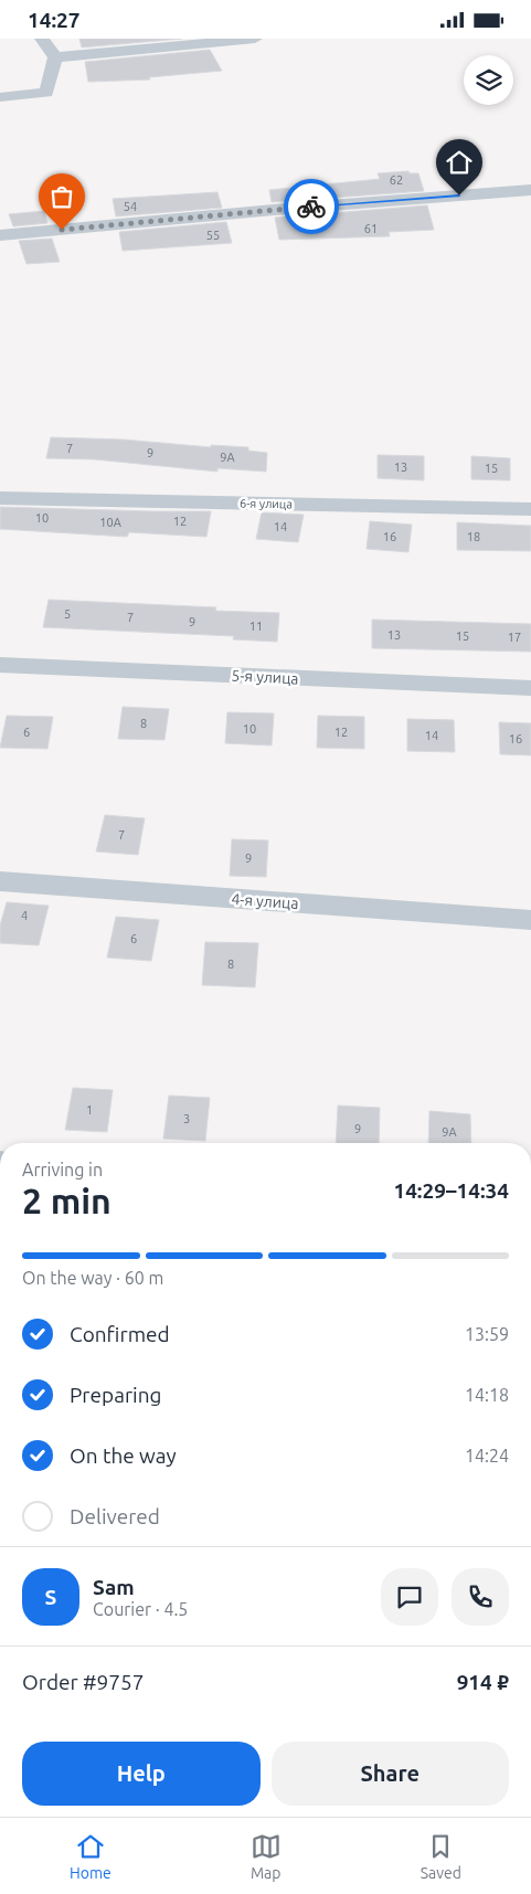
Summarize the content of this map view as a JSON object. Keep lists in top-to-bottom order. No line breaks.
{"streets":{"street":["6-я улица","5-я улица","4-я улица"]},"house_numbers":["62","54","61","55","7","9","9А","13","15","10","12","10А","14","16","18","5","7","9","11","13","15","17","8","10","6","12","14","16","7","9","4","6","8","1","3","9","9А"],"page":{"status":"14:27","heading":["2 min","Arriving in","14:29–14:34"],"panel":["Sam","Courier · 4.5","Order #9757","914 ₽"],"bar":"On the way · 60 m","list":[["Confirmed","13:59"],["Preparing","14:18"],["On the way","14:24"],"Delivered"],"round":"S","buttons":["Help","Share"],"tabs":["Home","Map","Saved"]}}
